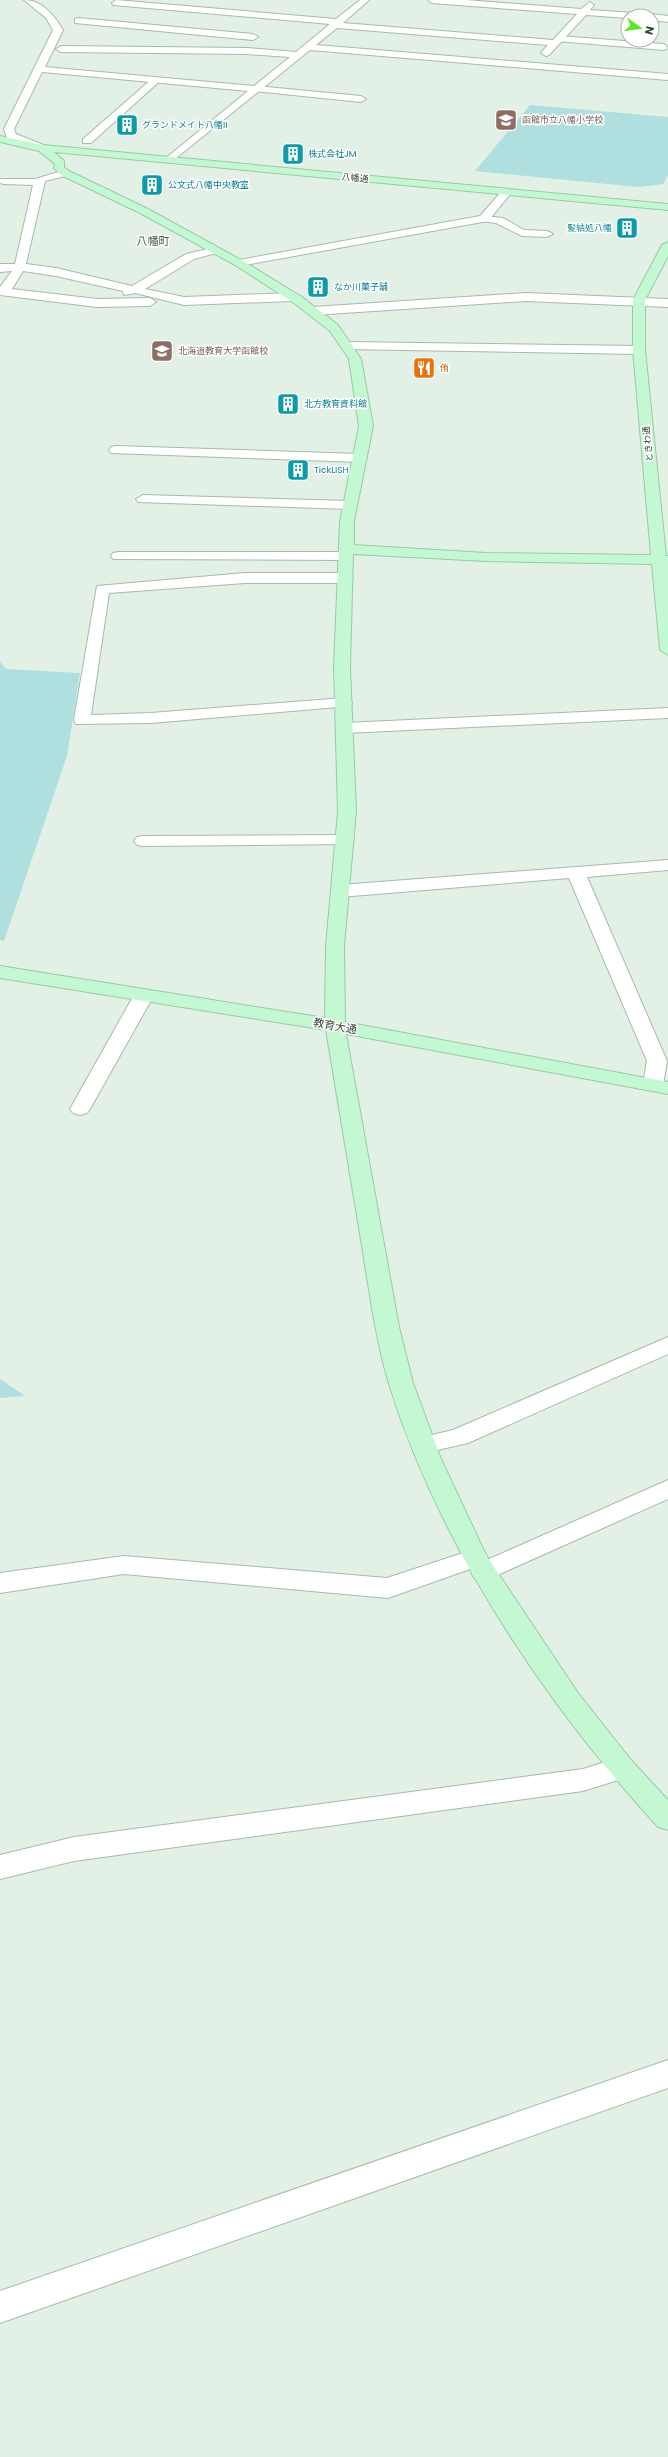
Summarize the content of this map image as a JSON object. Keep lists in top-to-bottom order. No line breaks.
{"streets":{"street":["八幡通","ときわ通","教育大通"]},"districts":["八幡町"],"places":{"school or university":["函館市立八幡小学校","北海道教育大学函館校"],"building":["グランドメイト八幡II","株式会社JM","公文式八幡中央教室","髪結処八幡","なか川菓子舗","北方教育資料館","TickLISH"],"restaurant":["侑"]},"north":"right"}
